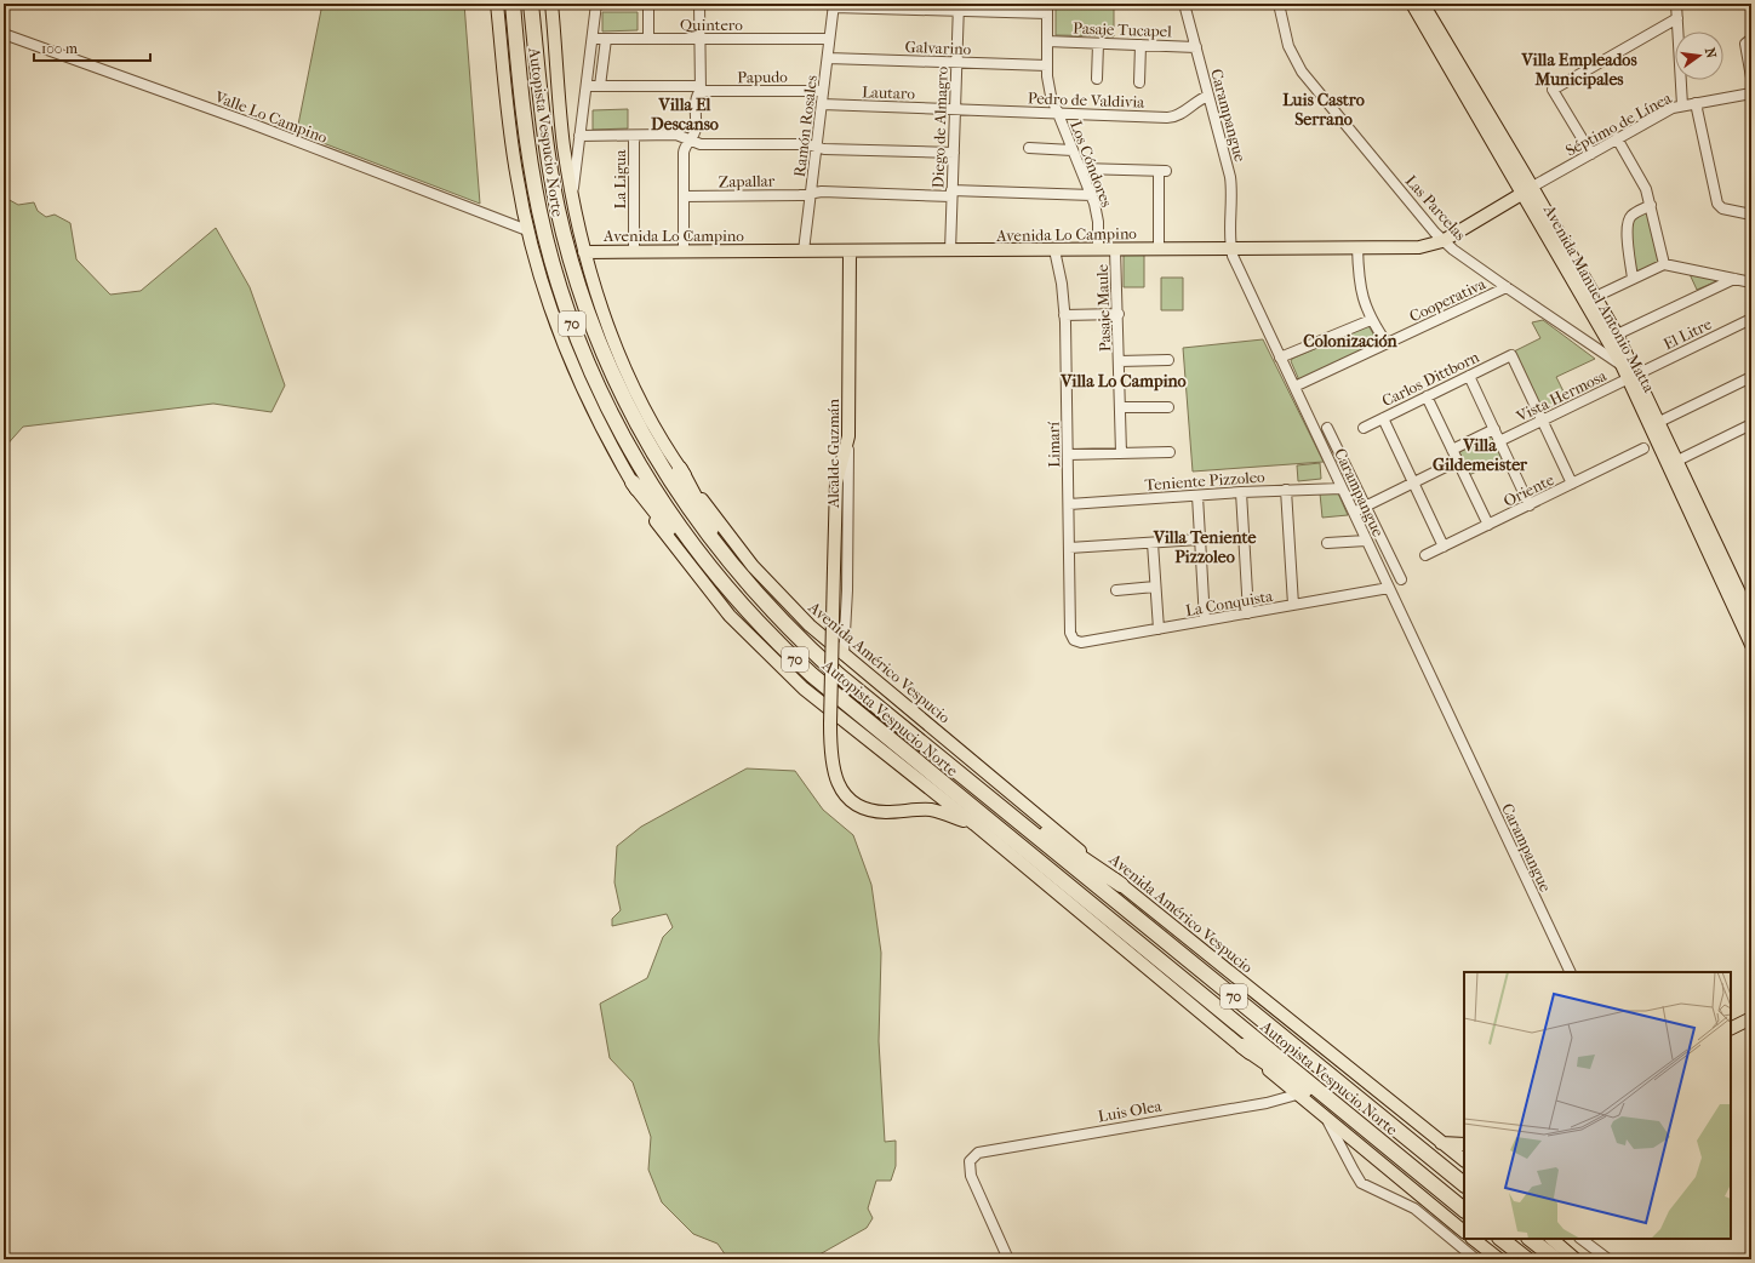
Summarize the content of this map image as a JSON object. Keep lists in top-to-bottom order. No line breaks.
{"streets":{"highway":["Autopista Vespucio Norte","70"],"main road":["Avenida Lo Campino","Avenida Manuel Antonio Matta","Alcalde Guzmán","Avenida Américo Vespucio"],"street":["Quintero","Pasaje Tucapel","Galvarino","Papudo","Lautaro","Pedro de Valdivia","Carampangue","Valle Lo Campino","Séptimo de Línea","Ramón Rosales","Diego de Almagro","Los Cóndores","La Ligua","Zapallar","Las Parcelas","Cooperativa","Pasaje Maule","El Litre","Carlos Dittborn","Vista Hermosa","Limarí","Teniente Pizzoleo","Oriente","La Conquista","Luis Olea"]},"crossings":[["Quintero","Ramón Rosales"],["Pasaje Tucapel","Carampangue"],["Pasaje Tucapel","Los Cóndores"],["Galvarino","Ramón Rosales"],["Galvarino","Diego de Almagro"],["Galvarino","Los Cóndores"],["Papudo","Ramón Rosales"],["Lautaro","Pedro de Valdivia"],["Lautaro","Ramón Rosales"],["Lautaro","Diego de Almagro"],["Pedro de Valdivia","Carampangue"],["Pedro de Valdivia","Diego de Almagro"],["Pedro de Valdivia","Los Cóndores"],["Carampangue","Avenida Lo Campino"],["Carampangue","Cooperativa"],["Carampangue","Teniente Pizzoleo"],["Carampangue","La Conquista"],["Séptimo de Línea","Avenida Lo Campino"],["Séptimo de Línea","Avenida Manuel Antonio Matta"],["Ramón Rosales","Zapallar"],["Ramón Rosales","Avenida Lo Campino"],["Diego de Almagro","Zapallar"],["Diego de Almagro","Avenida Lo Campino"],["Los Cóndores","Zapallar"],["Los Cóndores","Avenida Lo Campino"],["La Ligua","Avenida Lo Campino"],["Las Parcelas","Avenida Lo Campino"],["Las Parcelas","Avenida Manuel Antonio Matta"],["Las Parcelas","Cooperativa"],["Avenida Lo Campino","Avenida Manuel Antonio Matta"],["Avenida Lo Campino","Pasaje Maule"],["Avenida Lo Campino","Limarí"],["Avenida Lo Campino","Alcalde Guzmán"],["Avenida Lo Campino","Avenida Américo Vespucio"],["Avenida Manuel Antonio Matta","El Litre"],["Avenida Manuel Antonio Matta","Vista Hermosa"],["El Litre","Vista Hermosa"],["Carlos Dittborn","Vista Hermosa"],["Limarí","Teniente Pizzoleo"],["Limarí","La Conquista"],["Alcalde Guzmán","Avenida Américo Vespucio"]],"districts":["Villa Empleados Municipales","Luis Castro Serrano","Villa El Descanso","Colonización","Villa Lo Campino","Villa Gildemeister","Villa Teniente Pizzoleo"],"scale_bar":"100 m","north":"right"}
